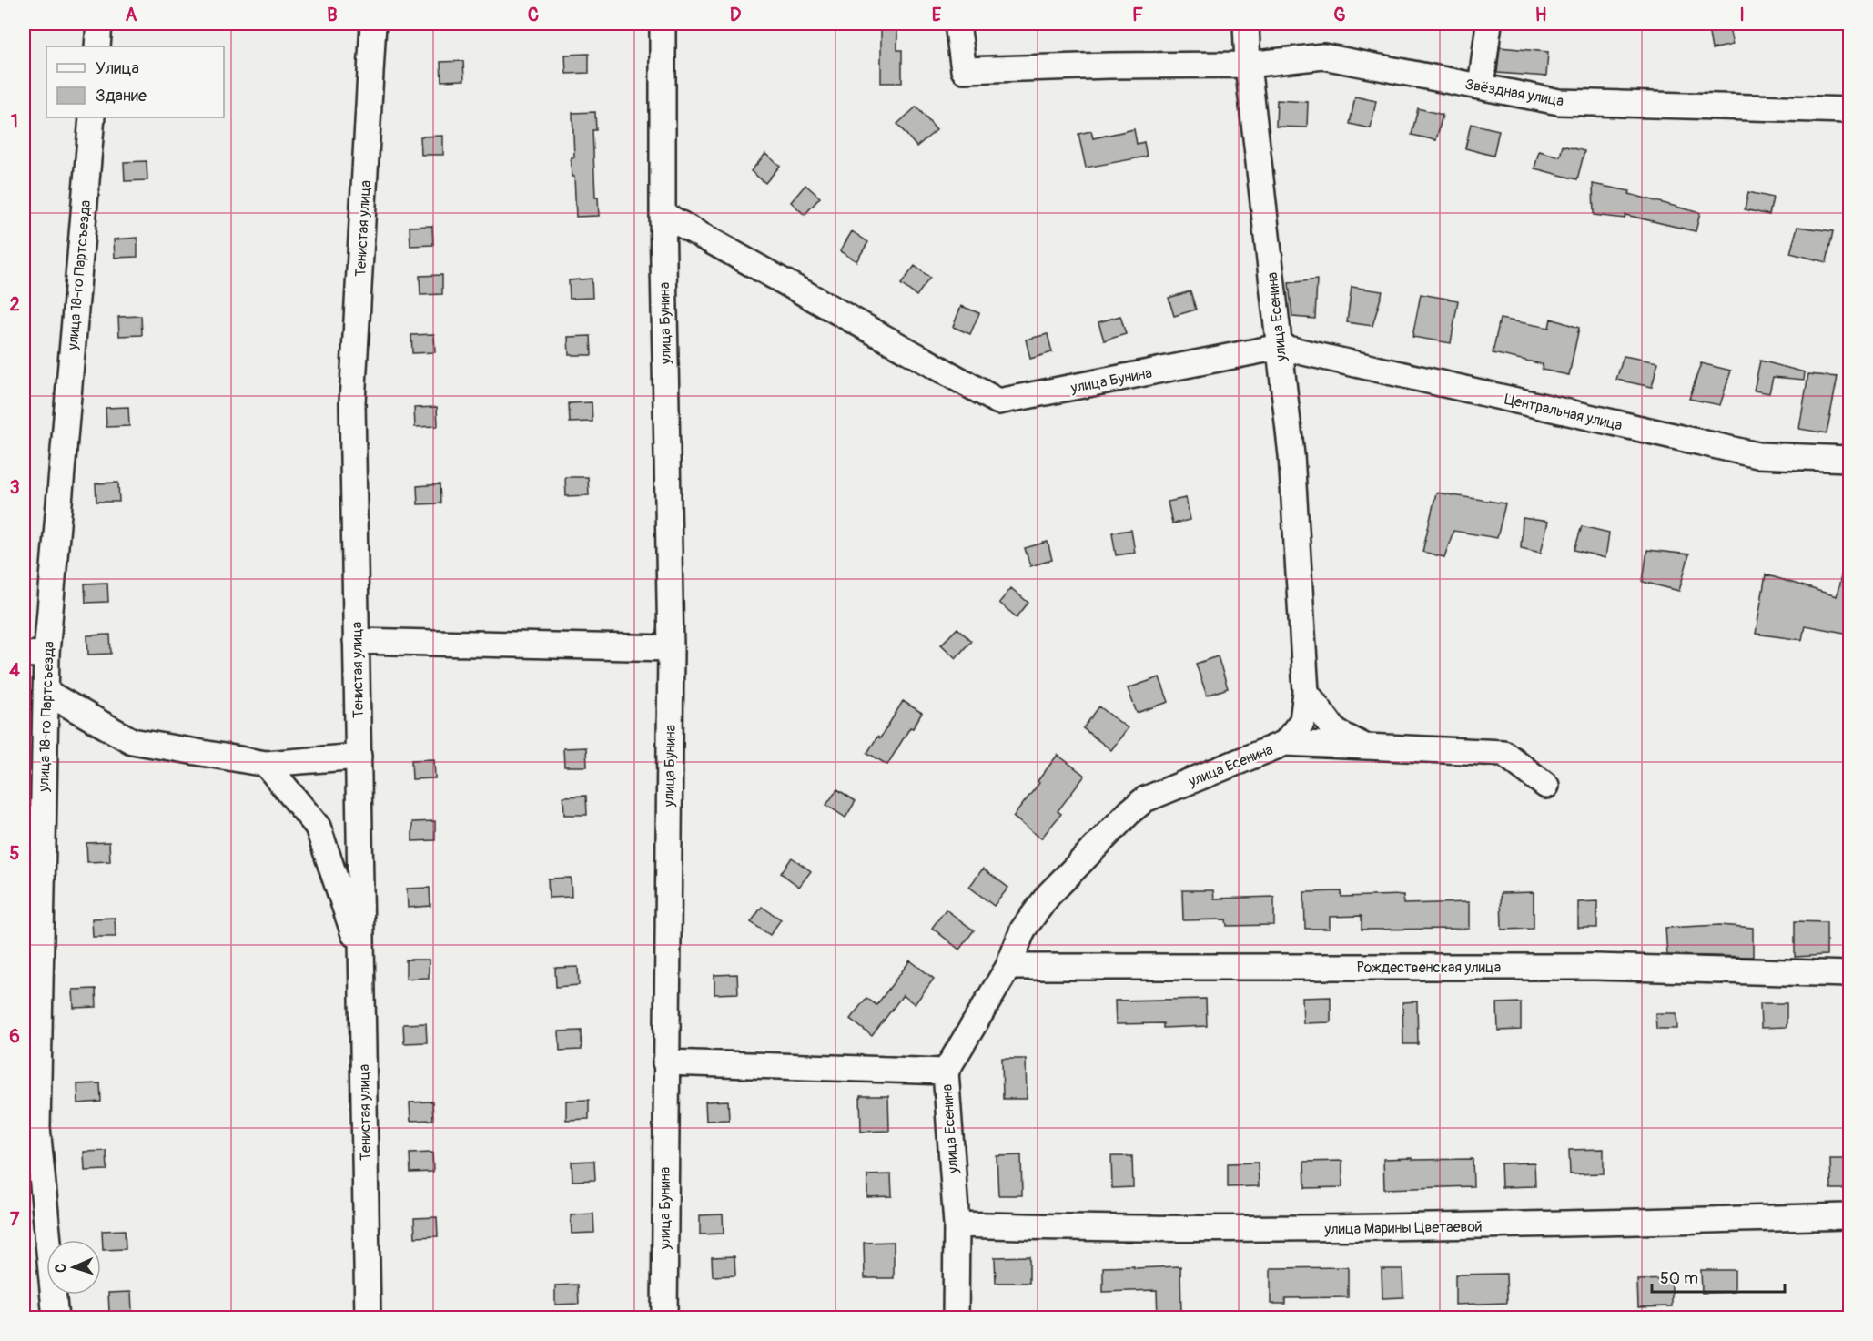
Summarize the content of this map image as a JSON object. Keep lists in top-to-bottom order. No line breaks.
{"streets":{"street":["Звёздная улица","Тенистая улица","улица 18-го Партсъезда","улица Есенина","улица Бунина","Центральная улица","Рождественская улица","улица Марины Цветаевой"]},"crossings":[["Звёздная улица","улица Есенина"],["улица Есенина","улица Бунина"],["улица Есенина","Центральная улица"],["улица Есенина","Рождественская улица"],["улица Есенина","улица Марины Цветаевой"],["улица Бунина","Центральная улица"]],"legend":["Улица","Здание"],"scale_bar":"50 m","north":"left","grid":{"columns":["A","B","C","D","E","F","G","H","I"],"rows":["1","2","3","4","5","6","7"]}}
